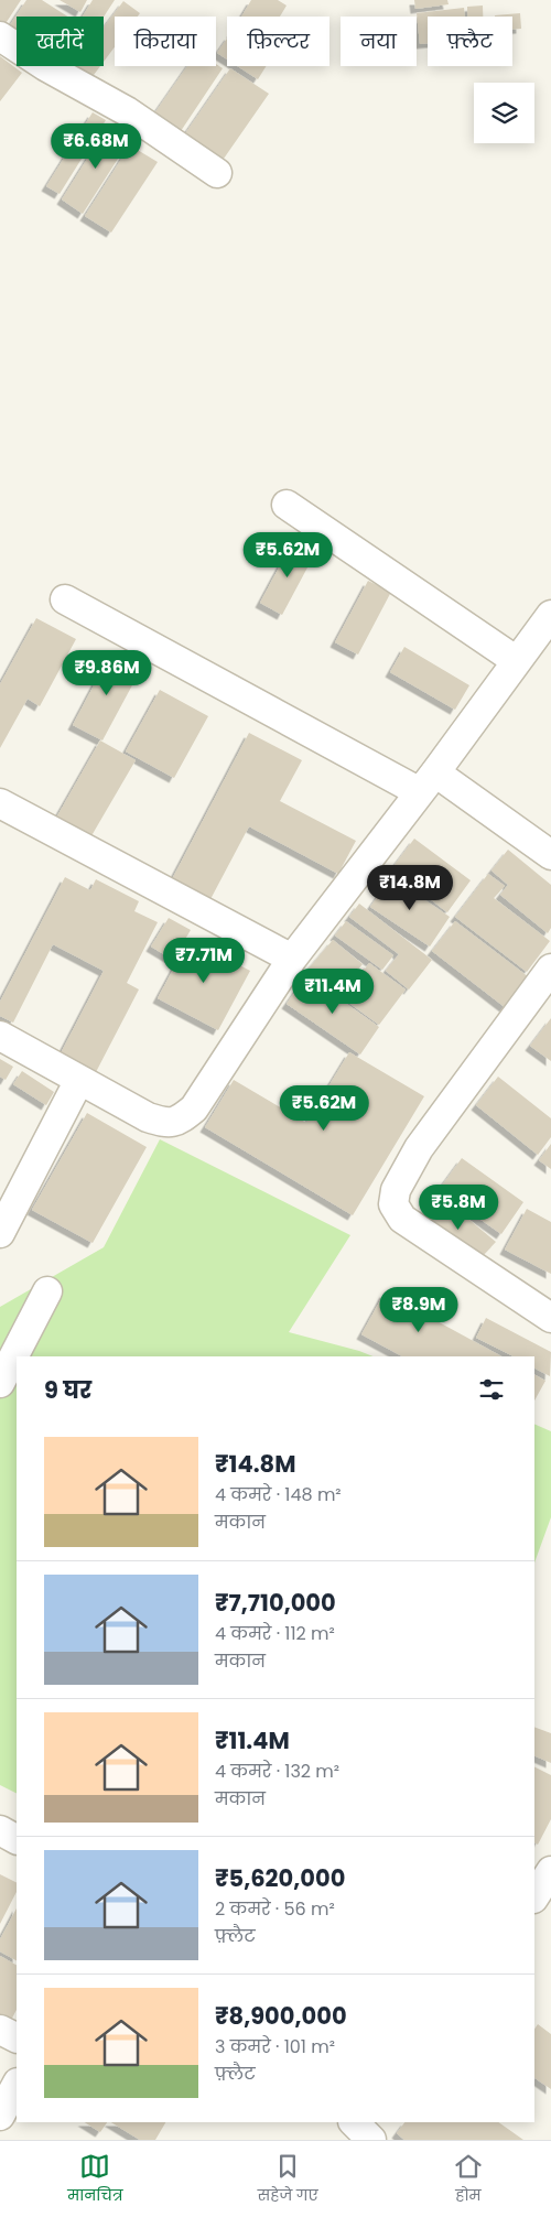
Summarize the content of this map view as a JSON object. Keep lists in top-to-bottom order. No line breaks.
{"page":{"chip":["खरीदें","किराया","फ़िल्टर","नया","फ़्लैट"],"price":["₹6.68M","₹5.62M","₹9.86M","₹14.8M","₹7.71M","₹11.4M","₹5.62M","₹5.8M","₹8.9M"],"heading":"9 घर","list":[{"name":"₹14.8M","note":"4 कमरे · 148 m² · मकान"},{"name":"₹7,710,000","note":"4 कमरे · 112 m² · मकान"},{"name":"₹11.4M","note":"4 कमरे · 132 m² · मकान"},{"name":"₹5,620,000","note":"2 कमरे · 56 m² · फ़्लैट"},{"name":"₹8,900,000","note":"3 कमरे · 101 m² · फ़्लैट"}],"tabs":["मानचित्र","सहेजे गए","होम"]}}
